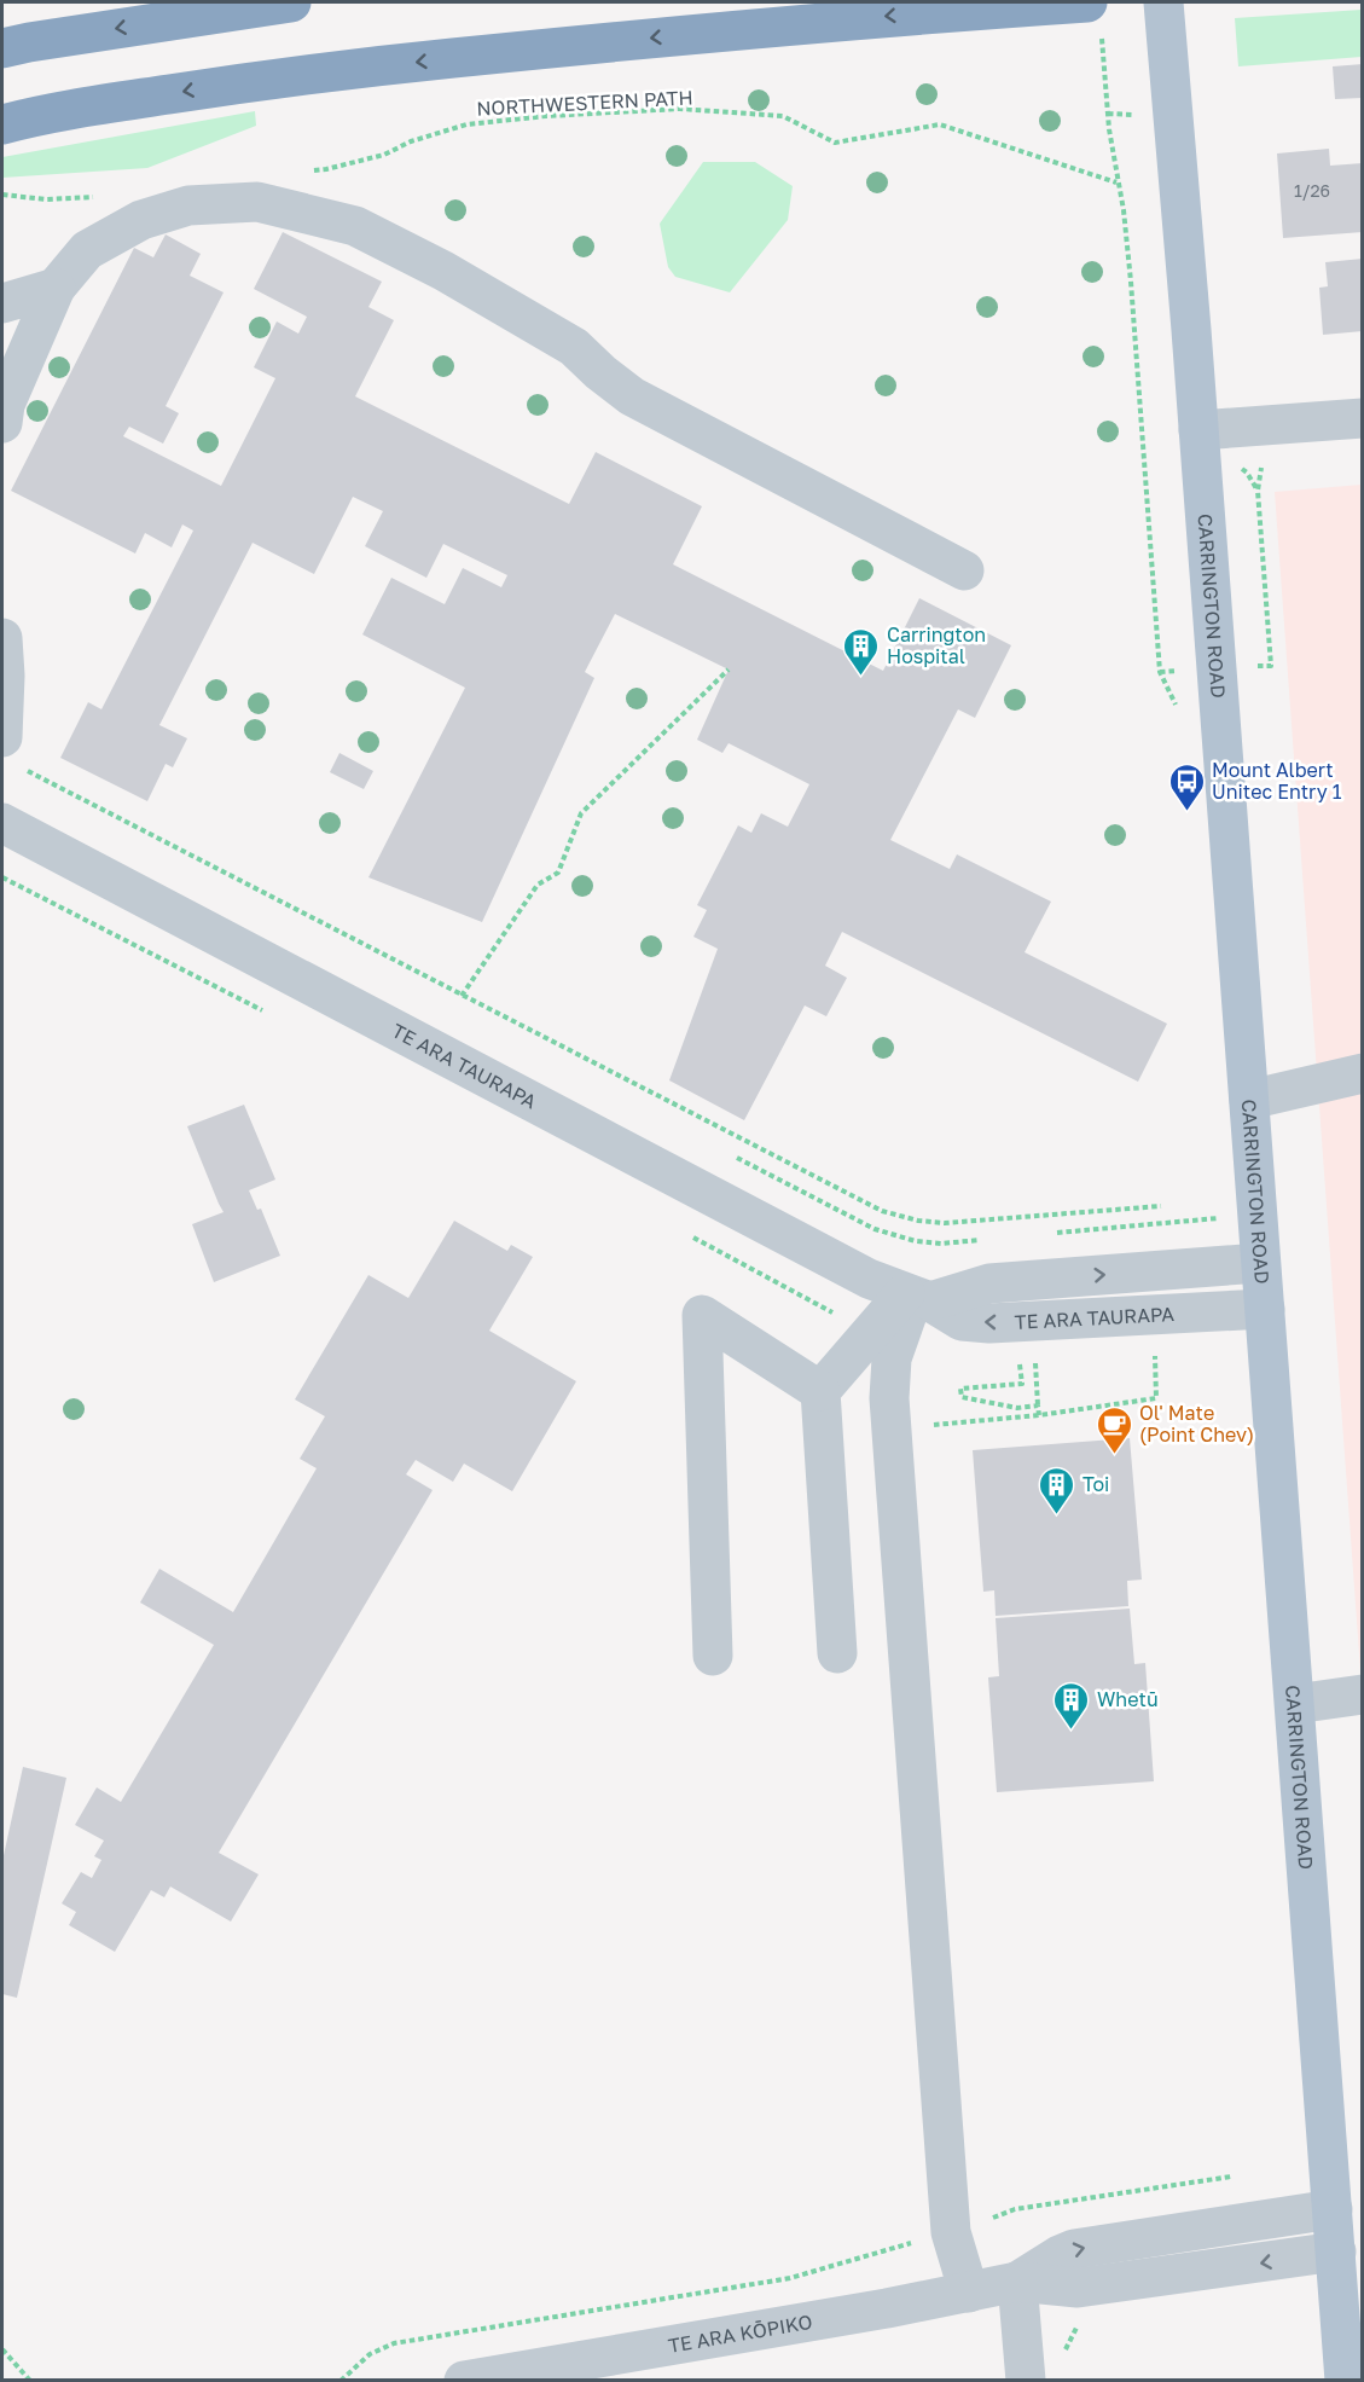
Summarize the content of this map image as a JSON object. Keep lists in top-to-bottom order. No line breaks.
{"streets":{"main road":["CARRINGTON ROAD"],"street":["TE ARA TAURAPA","TE ARA KŌPIKO"],"path":["NORTHWESTERN PATH"]},"crossings":[["CARRINGTON ROAD","TE ARA TAURAPA"],["CARRINGTON ROAD","TE ARA KŌPIKO"]],"places":{"building":["Carrington Hospital","Toi","Whetū"],"bus stop":["Mount Albert Unitec Entry 1"],"cafe":["Ol' Mate (Point Chev)"]},"house_numbers":["1/26"]}
